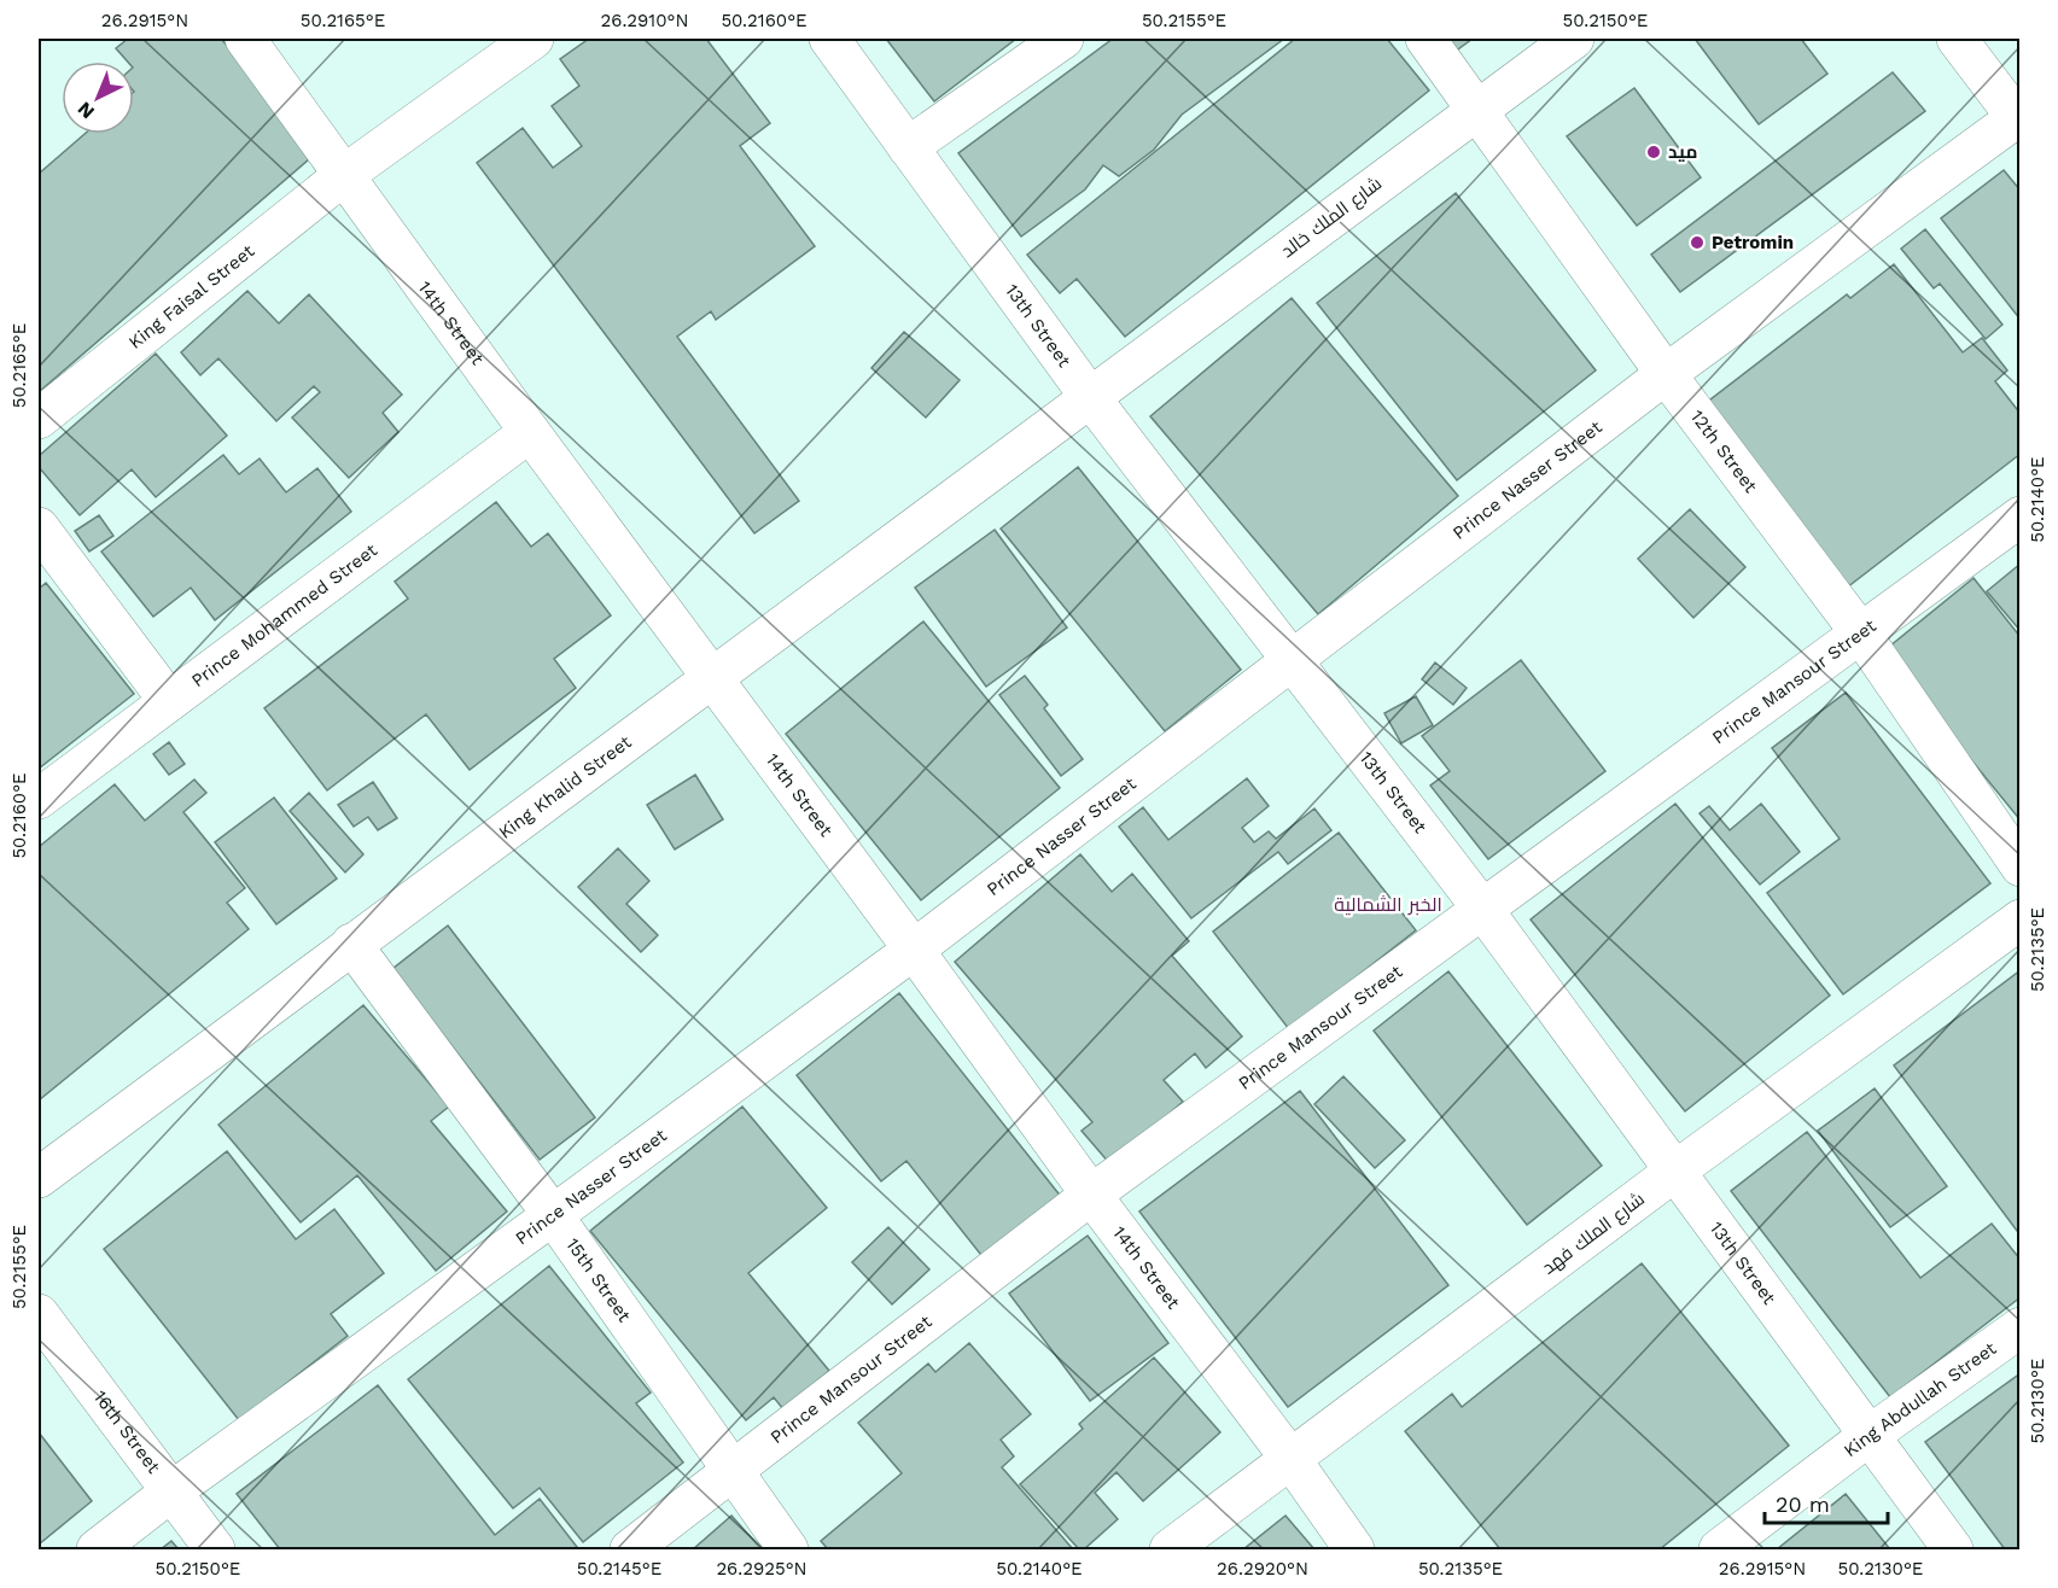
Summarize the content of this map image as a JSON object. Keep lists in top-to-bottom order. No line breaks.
{"streets":{"street":["شارع الملك خالد","King Faisal Street","14th Street","13th Street","12th Street","Prince Nasser Street","Prince Mohammed Street","Prince Mansour Street","King Khalid Street","شارع الملك فهد","15th Street","King Abdullah Street","16th Street"]},"crossings":[["شارع الملك خالد","13th Street"],["شارع الملك خالد","12th Street"],["شارع الملك خالد","King Khalid Street"],["King Faisal Street","14th Street"],["14th Street","Prince Nasser Street"],["14th Street","Prince Mohammed Street"],["14th Street","Prince Mansour Street"],["14th Street","King Khalid Street"],["14th Street","شارع الملك فهد"],["13th Street","Prince Nasser Street"],["13th Street","Prince Mansour Street"],["13th Street","King Khalid Street"],["13th Street","شارع الملك فهد"],["13th Street","King Abdullah Street"],["12th Street","Prince Nasser Street"],["12th Street","Prince Mansour Street"],["Prince Nasser Street","15th Street"],["Prince Nasser Street","16th Street"],["Prince Mansour Street","15th Street"],["King Khalid Street","15th Street"]],"districts":["الخبر الشمالية"],"places":["ميد","Petromin"],"scale_bar":"20 m","north":"bottom left","coordinates":["26.2915°N","50.2165°E","26.2910°N","50.2160°E","50.2155°E","50.2150°E","50.2140°E","50.2135°E","50.2130°E","50.2145°E","26.2925°N","26.2920°N"]}
